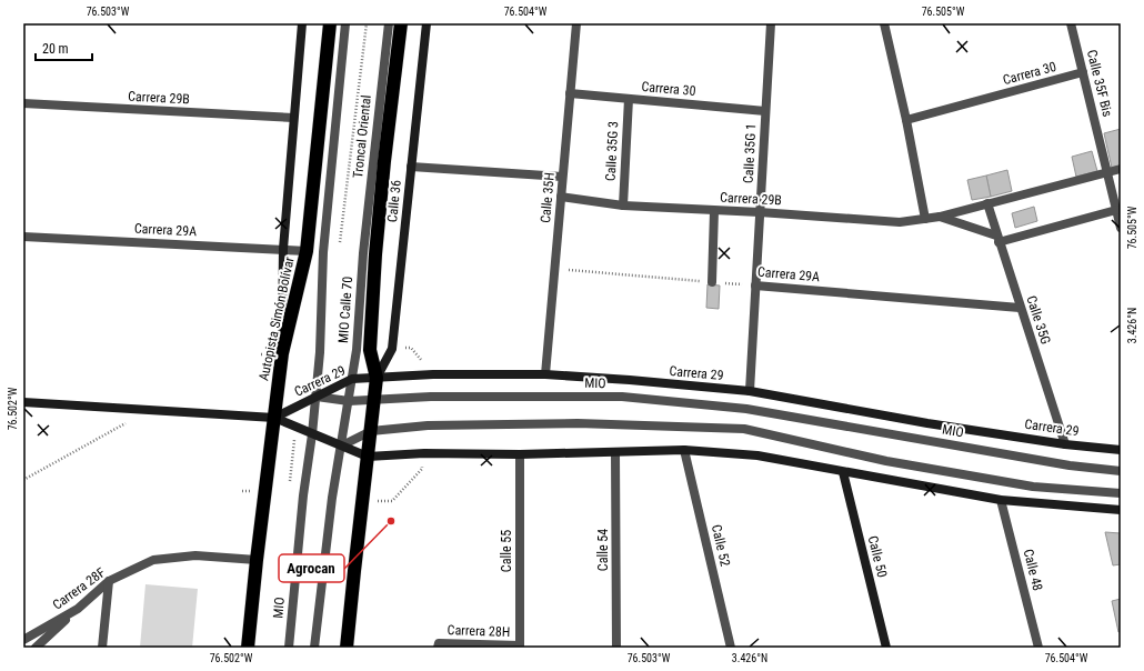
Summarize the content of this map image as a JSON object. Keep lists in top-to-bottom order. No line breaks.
{"streets":{"highway":["Autopista Simón Bolívar"],"main road":["Calle 36","Carrera 29","Calle 50"],"street":["Carrera 30","Calle 35F Bis","Carrera 29B","Troncal Oriental","Calle 35G 3","Calle 35G 1","Calle 35H","Carrera 29A","MIO Calle 70","Calle 35G","MIO","Calle 52","Calle 54","Calle 55","Calle 48","Carrera 28F","Carrera 28H"]},"crossings":[["Carrera 30","Calle 35F Bis"],["Carrera 30","Calle 35G 3"],["Carrera 30","Calle 35G 1"],["Carrera 30","Calle 35H"],["Calle 35F Bis","Carrera 29B"],["Carrera 29B","Calle 35G 3"],["Carrera 29B","Calle 35G 1"],["Carrera 29B","Calle 35H"],["Carrera 29B","Calle 35G"],["Troncal Oriental","MIO Calle 70"],["Calle 35G 1","Carrera 29A"],["Calle 35G 1","Carrera 29"],["Calle 35H","Carrera 29A"],["Calle 35H","Carrera 29"],["Calle 36","Carrera 29"],["Carrera 29A","Autopista Simón Bolívar"],["Carrera 29A","Calle 35G"],["MIO Calle 70","Carrera 29"],["MIO Calle 70","MIO"],["Autopista Simón Bolívar","Carrera 29"],["Autopista Simón Bolívar","Carrera 28F"],["Calle 35G","Carrera 29"],["Carrera 29","MIO"],["Calle 55","Carrera 28H"]],"places":["Agrocan"],"scale_bar":"20 m","coordinates":["76.503°W","76.504°W","76.505°W","3.426°N","76.502°W"]}
